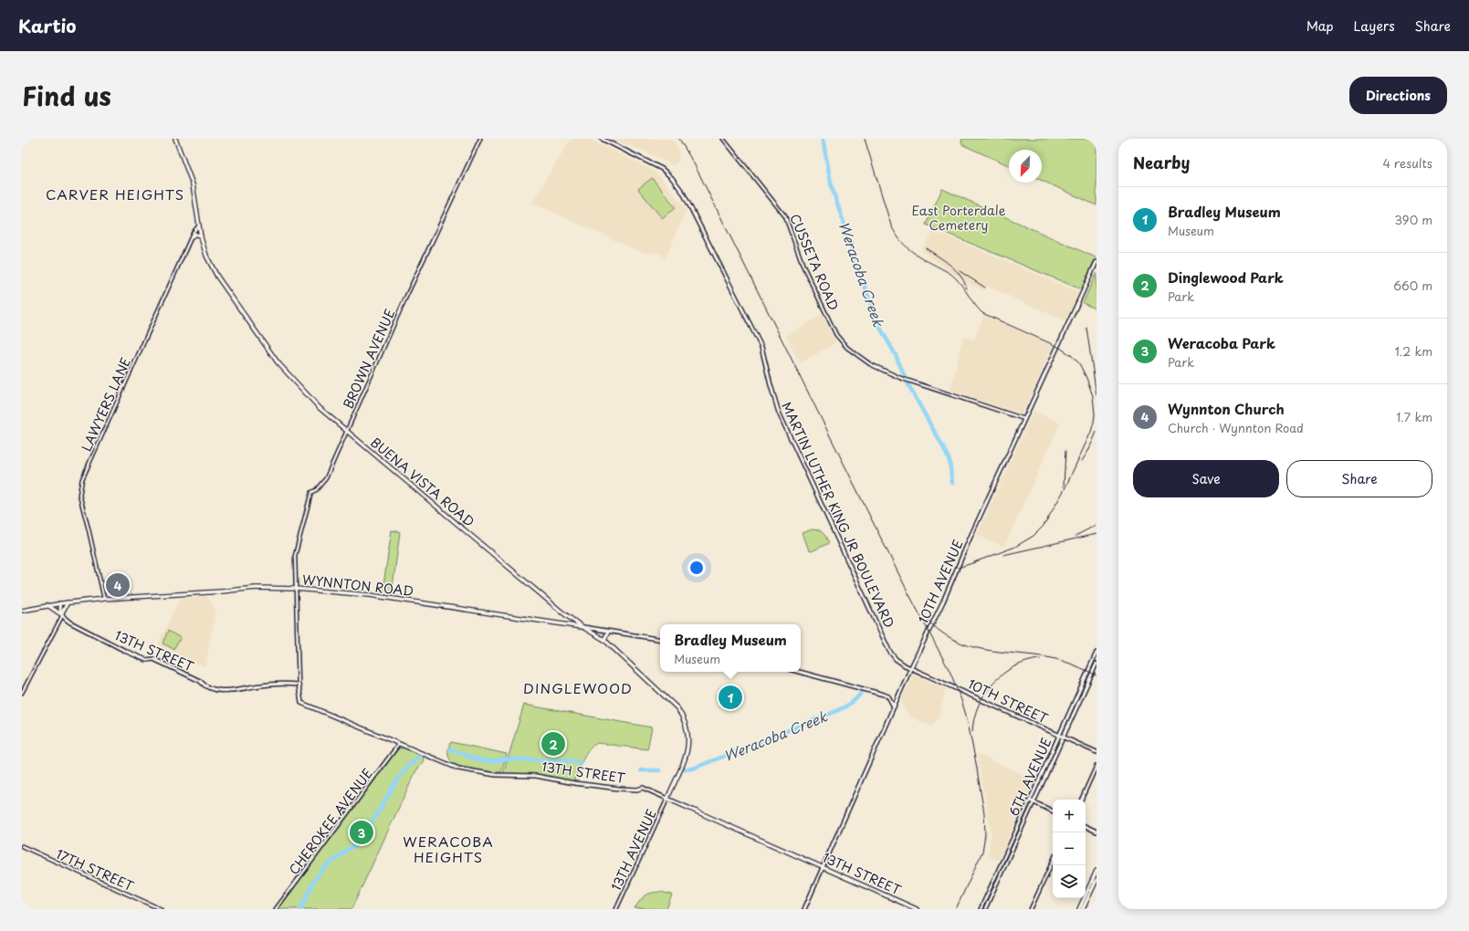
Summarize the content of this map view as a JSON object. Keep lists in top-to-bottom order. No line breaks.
{"streets":{"main road":["BUENA VISTA ROAD","MARTIN LUTHER KING JR BOULEVARD","10TH AVENUE","WYNNTON ROAD","13TH STREET","10TH STREET","6TH AVENUE"],"street":["CUSSETA ROAD","BROWN AVENUE","LAWYERS LANE","CHEROKEE AVENUE","13TH AVENUE","17TH STREET"]},"crossings":[["CUSSETA ROAD","10TH AVENUE"],["BROWN AVENUE","BUENA VISTA ROAD"],["BROWN AVENUE","WYNNTON ROAD"],["BROWN AVENUE","13TH STREET"],["LAWYERS LANE","BUENA VISTA ROAD"],["LAWYERS LANE","WYNNTON ROAD"],["BUENA VISTA ROAD","WYNNTON ROAD"],["BUENA VISTA ROAD","13TH STREET"],["BUENA VISTA ROAD","13TH AVENUE"],["MARTIN LUTHER KING JR BOULEVARD","10TH AVENUE"],["MARTIN LUTHER KING JR BOULEVARD","10TH STREET"],["10TH AVENUE","13TH STREET"],["10TH AVENUE","10TH STREET"],["13TH STREET","CHEROKEE AVENUE"],["13TH STREET","13TH AVENUE"],["10TH STREET","6TH AVENUE"]],"districts":["CARVER HEIGHTS","DINGLEWOOD","WERACOBA HEIGHTS"],"water":["Weracoba Creek"],"parks":["East Porterdale Cemetery"],"north":"bottom left","page":{"header":"Kartio","nav":["Map","Layers","Share"],"title":"Find us","buttons":["Directions",["Save","Share"]],"heading":["Nearby","4 results"],"list":[{"mark":"1","name":"Bradley Museum","note":"Museum","value":"390 m"},{"mark":"2","name":"Dinglewood Park","note":"Park","value":"660 m"},{"mark":"3","name":"Weracoba Park","note":"Park","value":"1.2 km"},{"mark":"4","name":"Wynnton Church","note":"Church · Wynnton Road","value":"1.7 km"}],"pins":["4","1","2","3"],"popup":["Bradley Museum","Museum"],"map_buttons":["+","−"]}}
